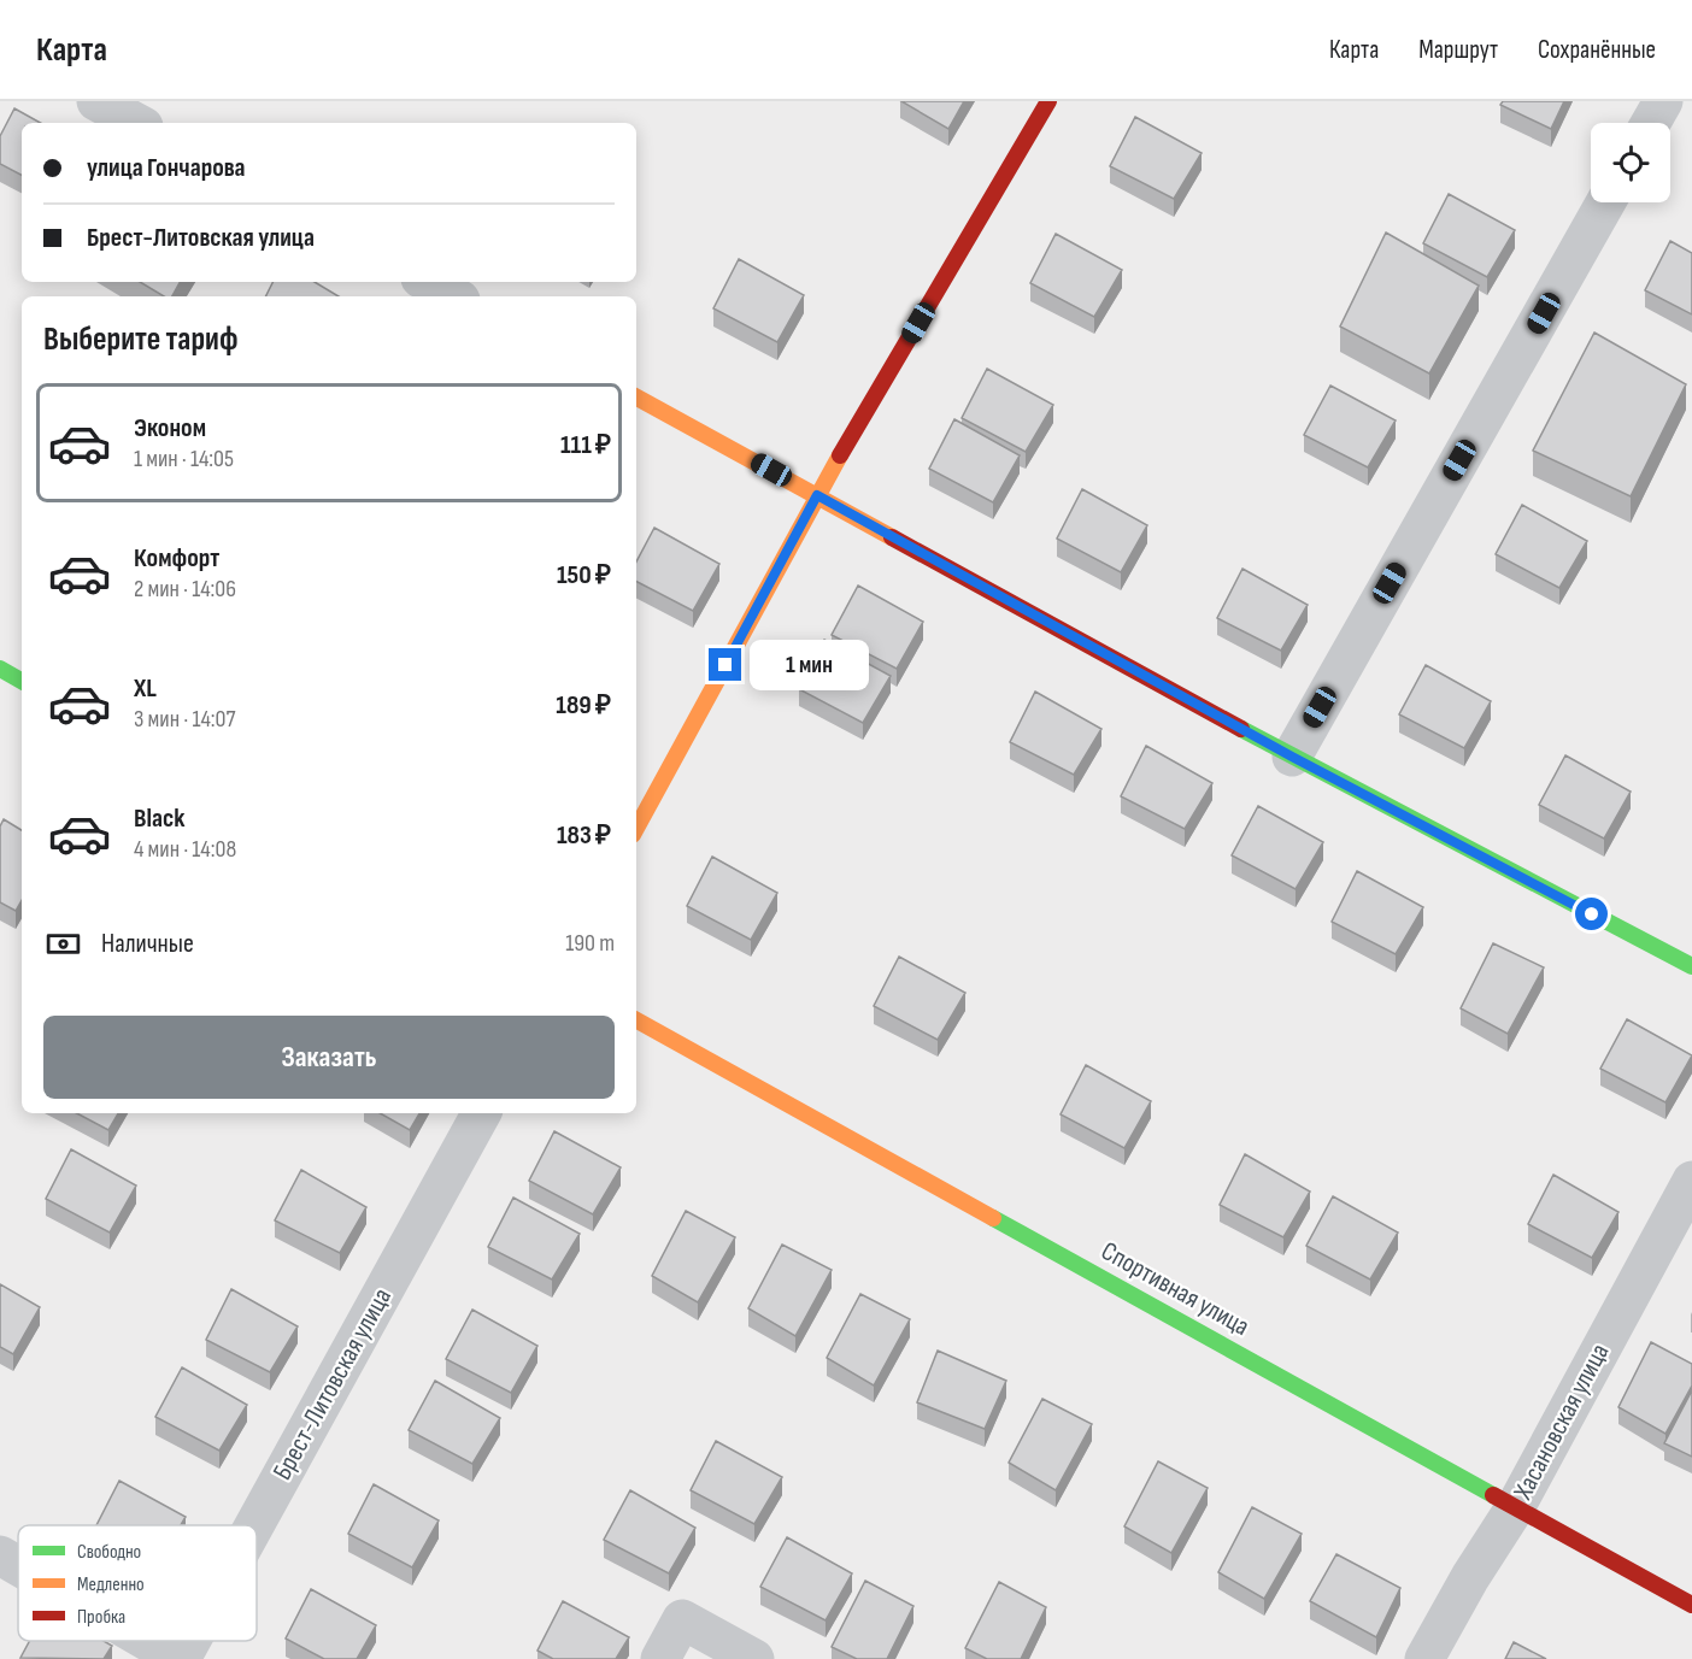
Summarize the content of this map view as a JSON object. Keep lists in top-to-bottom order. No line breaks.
{"streets":{"street":["Спортивная улица","Брест-Литовская улица","Хасановская улица"]},"crossings":[["Спортивная улица","Хасановская улица"]],"legend":["Свободно","Медленно","Пробка"],"page":{"header":"Карта","nav":["Карта","Маршрут","Сохранённые"],"banner":["улица Гончарова","Брест-Литовская улица"],"heading":"Выберите тариф","list":[{"name":"Эконом","note":"1 мин · 14:05","value":"111 ₽"},{"name":"Комфорт","note":"2 мин · 14:06","value":"150 ₽"},{"name":"XL","note":"3 мин · 14:07","value":"189 ₽"},{"name":"Black","note":"4 мин · 14:08","value":"183 ₽"}],"bubble":"1 мин","pay":["Наличные","190 m"],"buttons":"Заказать"}}
